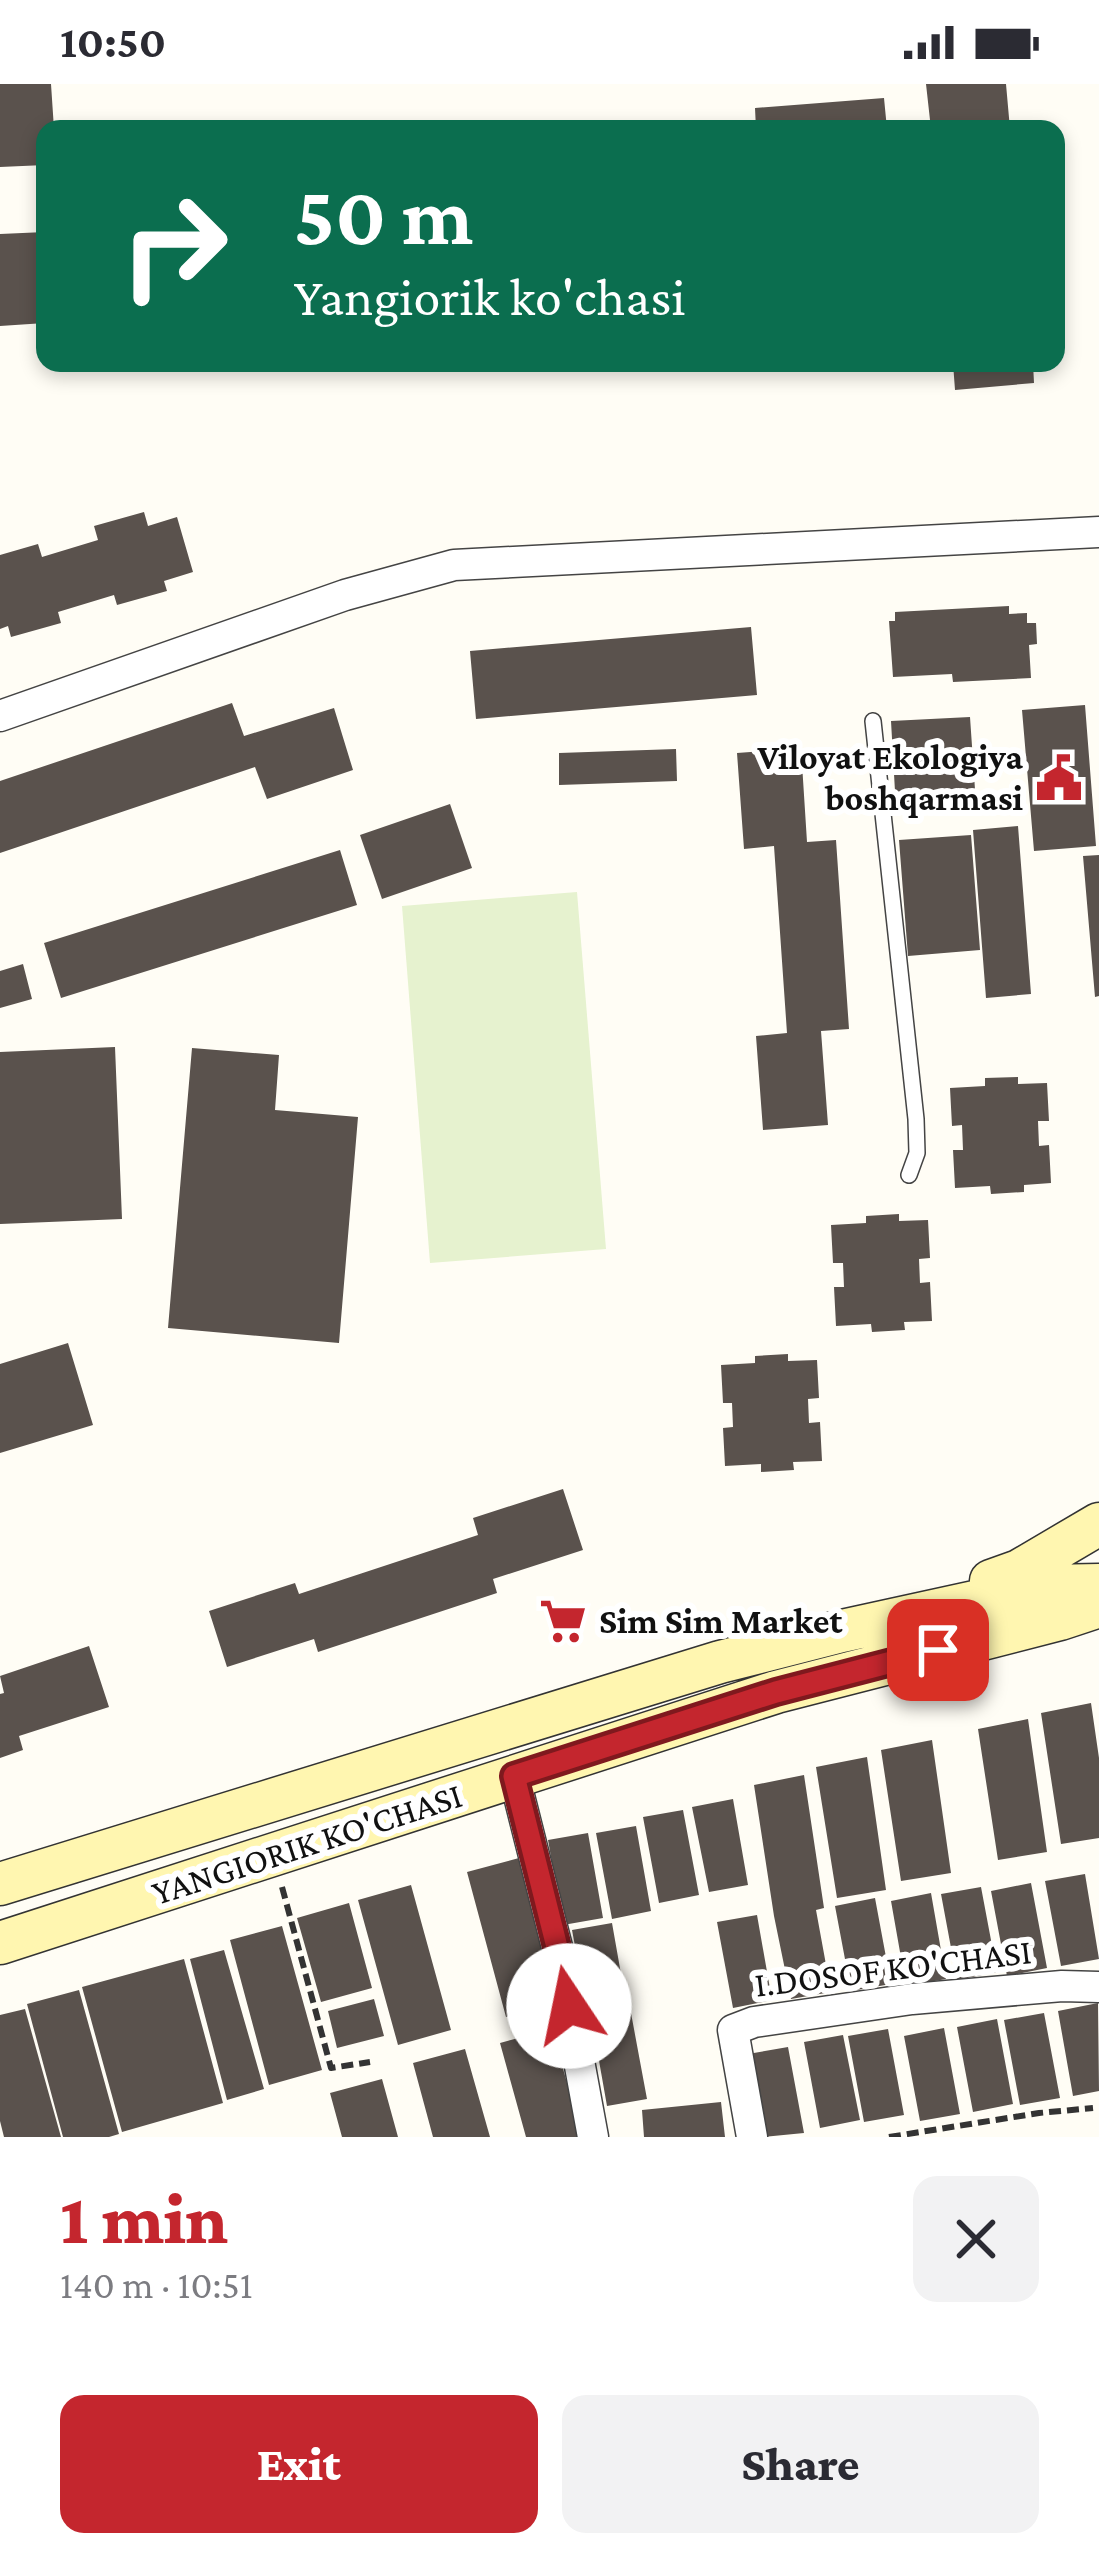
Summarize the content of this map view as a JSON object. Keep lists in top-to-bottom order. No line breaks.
{"streets":{"main road":["YANGIORIK KO'CHASI"],"street":["I.DOSOF KO'CHASI"]},"places":{"public building":["Viloyat Ekologiya boshqarmasi"],"supermarket":["Sim Sim Market"]},"page":{"status":"10:50","turn":["50 m","Yangiorik ko'chasi"],"heading":["1 min","140 m · 10:51"],"buttons":["Exit","Share"]}}
